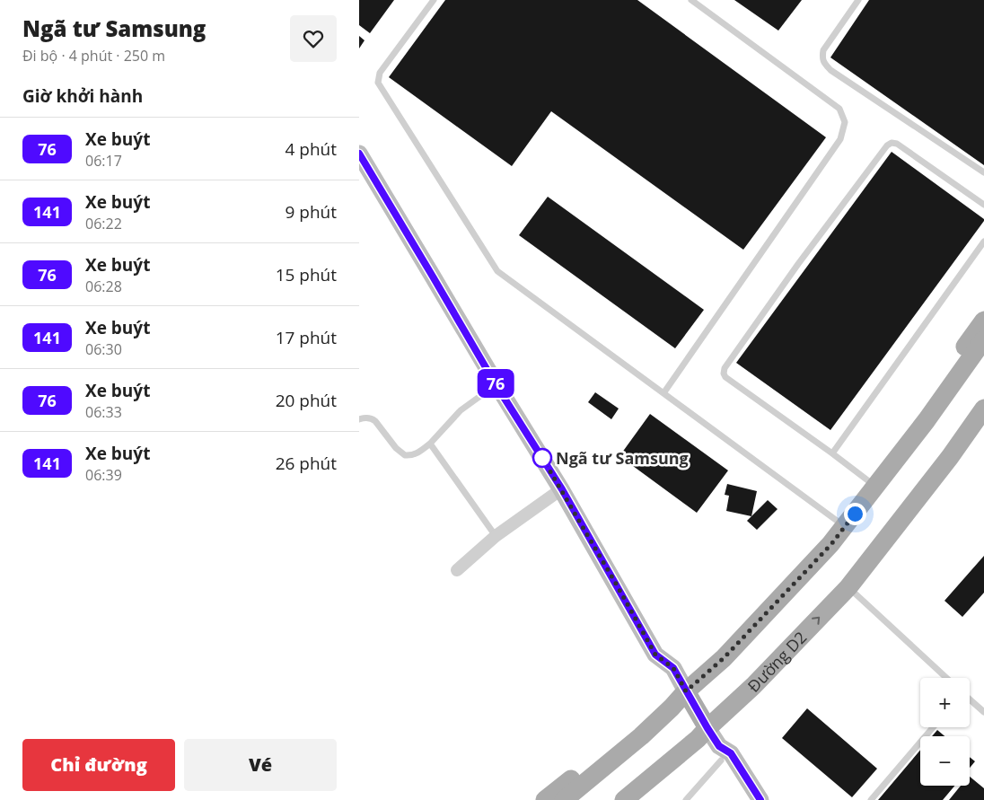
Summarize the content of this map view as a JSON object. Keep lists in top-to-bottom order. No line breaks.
{"streets":{"main road":["Đường D2"]},"places":["Ngã tư Samsung"],"lines":["bus line 76"],"page":{"heading":[["Ngã tư Samsung","Đi bộ · 4 phút · 250 m"],"Giờ khởi hành"],"on_map":"76","list":[{"mark":"76","name":"Xe buýt","note":"06:17","value":"4 phút"},{"mark":"141","name":"Xe buýt","note":"06:22","value":"9 phút"},{"mark":"76","name":"Xe buýt","note":"06:28","value":"15 phút"},{"mark":"141","name":"Xe buýt","note":"06:30","value":"17 phút"},{"mark":"76","name":"Xe buýt","note":"06:33","value":"20 phút"},{"mark":"141","name":"Xe buýt","note":"06:39","value":"26 phút"}],"map_buttons":["+","−"],"buttons":["Chỉ đường","Vé"]}}
